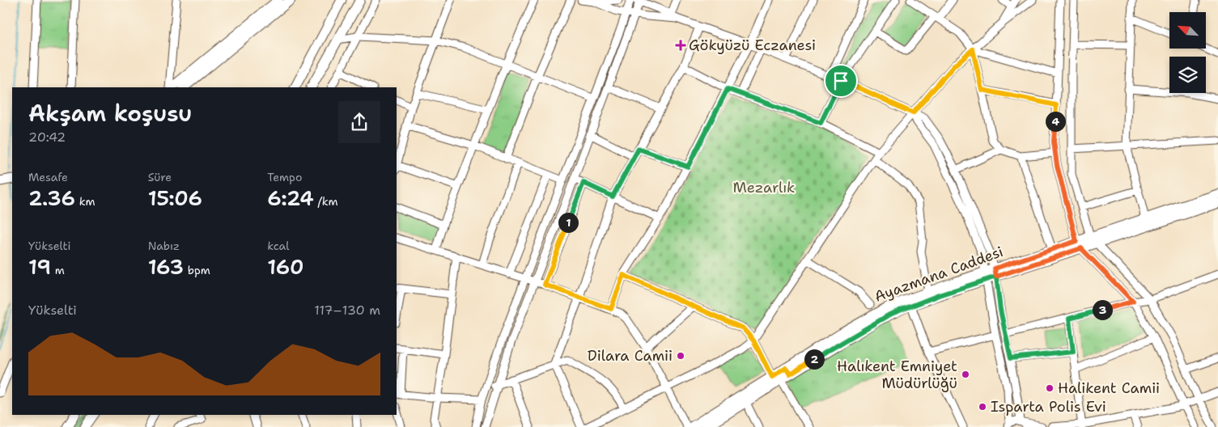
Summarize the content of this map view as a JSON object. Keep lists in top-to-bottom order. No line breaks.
{"streets":{"main road":["Ayazmana Caddesi"]},"parks":["Mezarlık"],"places":{"health":["Gökyüzü Eczanesi"],"other":["Dilara Camii","Halıkent Emniyet Müdürlüğü","Halikent Camii","Isparta Polis Evi"]},"north":"top left","page":{"heading":["Akşam koşusu","20:42"],"pins":["4","1","3","2"],"stats":[["Mesafe","2.36 km"],["Süre","15:06"],["Tempo","6:24 /km"],["Yükselti","19 m"],["Nabız","163 bpm"],["kcal","160"]],"chart":["Yükselti","117–130 m"]}}
